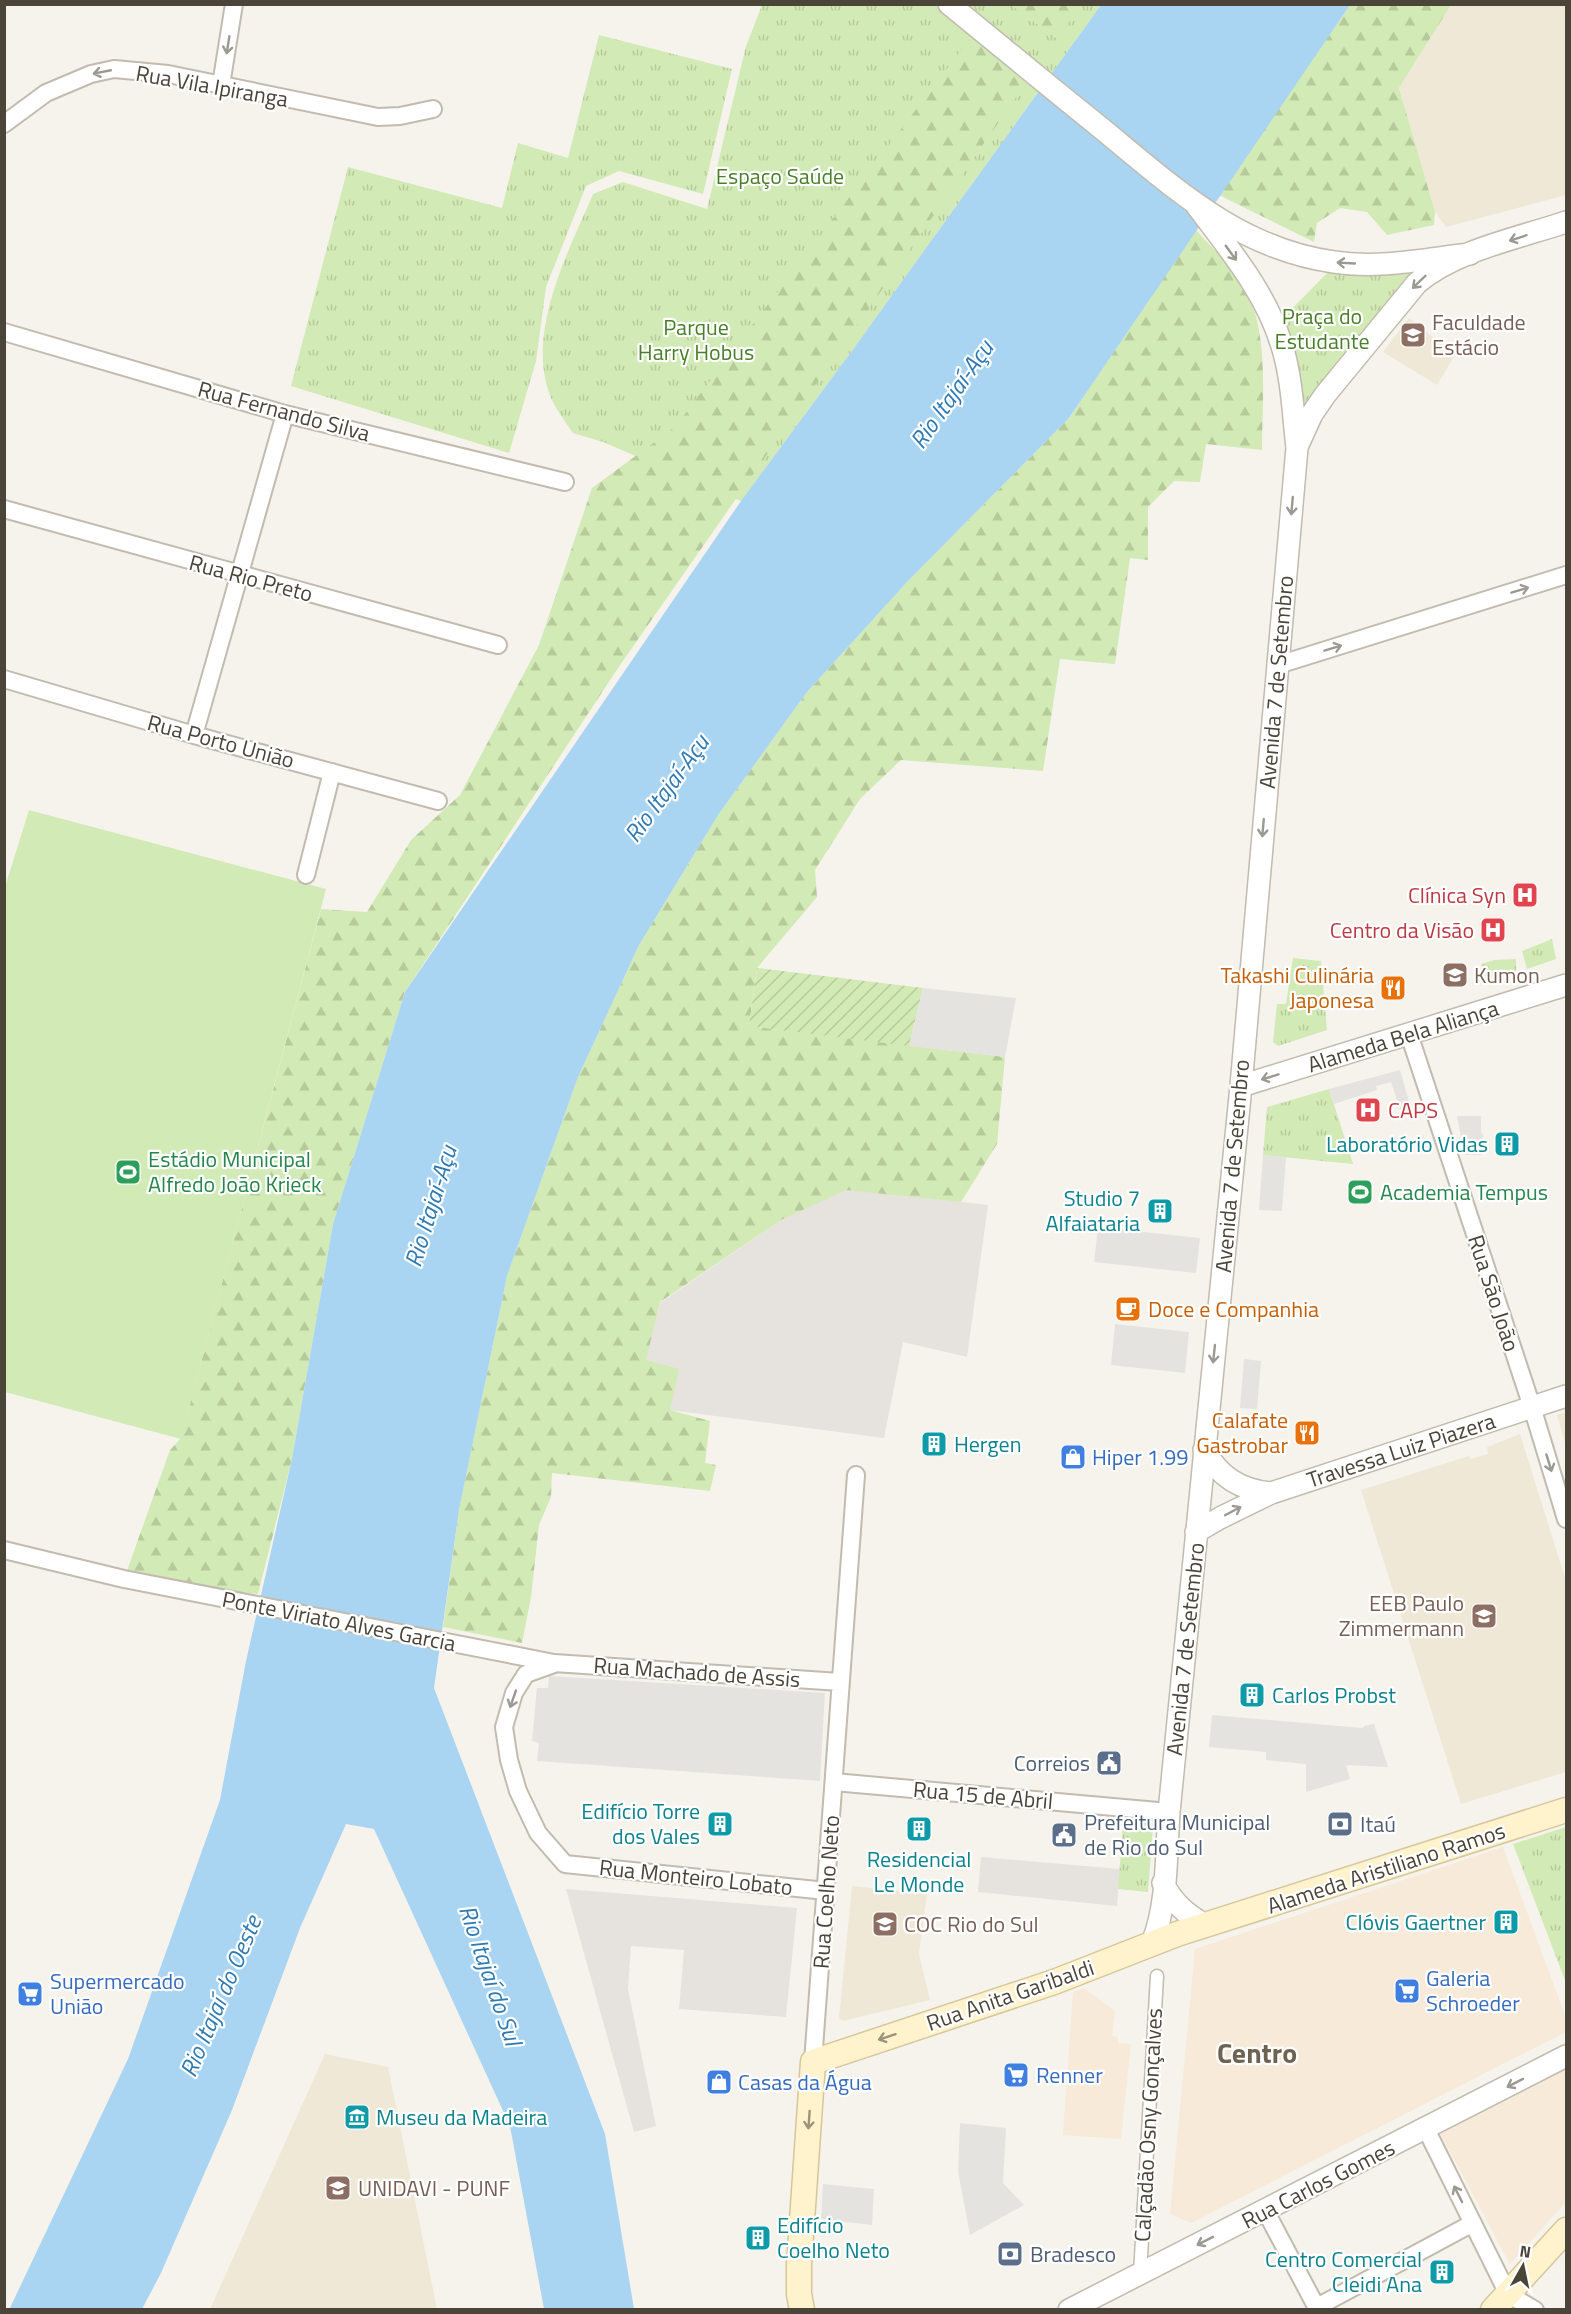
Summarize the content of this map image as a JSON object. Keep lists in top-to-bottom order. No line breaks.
{"streets":{"main road":["Alameda Aristiliano Ramos","Rua Coelho Neto","Rua Anita Garibaldi"],"street":["Rua Vila Ipiranga","Rua Fernando Silva","Rua Rio Preto","Avenida 7 de Setembro","Rua Porto União","Alameda Bela Aliança","Rua São João","Travessa Luiz Piazera","Ponte Viriato Alves Garcia","Rua Machado de Assis","Rua 15 de Abril","Rua Monteiro Lobato","Calçadão Osny Gonçalves","Rua Carlos Gomes"]},"crossings":[["Avenida 7 de Setembro","Alameda Bela Aliança"],["Avenida 7 de Setembro","Travessa Luiz Piazera"],["Avenida 7 de Setembro","Rua 15 de Abril"],["Avenida 7 de Setembro","Rua Anita Garibaldi"],["Alameda Bela Aliança","Rua São João"],["Rua São João","Travessa Luiz Piazera"],["Ponte Viriato Alves Garcia","Rua Machado de Assis"],["Ponte Viriato Alves Garcia","Rua Monteiro Lobato"],["Rua Machado de Assis","Rua Monteiro Lobato"],["Rua Machado de Assis","Rua Coelho Neto"],["Rua 15 de Abril","Rua Coelho Neto"],["Alameda Aristiliano Ramos","Rua Anita Garibaldi"],["Rua Monteiro Lobato","Rua Coelho Neto"],["Rua Coelho Neto","Rua Anita Garibaldi"],["Calçadão Osny Gonçalves","Rua Carlos Gomes"]],"one_way":["Rua Vila Ipiranga","Avenida 7 de Setembro","Alameda Bela Aliança","Rua Anita Garibaldi","Rua Carlos Gomes"],"districts":["Centro"],"water":["Rio Itajaí-Açu","Rio Itajaí do Sul","Rio Itajaí do Oeste"],"parks":["Espaço Saúde","Praça do Estudante","Parque Harry Hobus"],"places":{"school or university":["Faculdade Estácio","Kumon","EEB Paulo Zimmermann","COC Rio do Sul","UNIDAVI - PUNF"],"hospital":["Clínica Syn","Centro da Visão","CAPS"],"restaurant":["Takashi Culinária Japonesa","Calafate Gastrobar"],"building":["Laboratório Vidas","Studio 7 Alfaiataria","Hergen","Carlos Probst","Edifício Torre dos Vales","Residencial Le Monde","Clóvis Gaertner","Edifício Coelho Neto","Centro Comercial Cleidi Ana"],"sports":["Estádio Municipal Alfredo João Krieck","Academia Tempus"],"cafe":["Doce e Companhia"],"shop":["Hiper 1.99","Casas da Água"],"public building":["Correios","Prefeitura Municipal de Rio do Sul"],"bank":["Itaú","Bradesco"],"supermarket":["Galeria Schroeder","Supermercado União","Renner"],"museum":["Museu da Madeira"]},"north":"top"}
